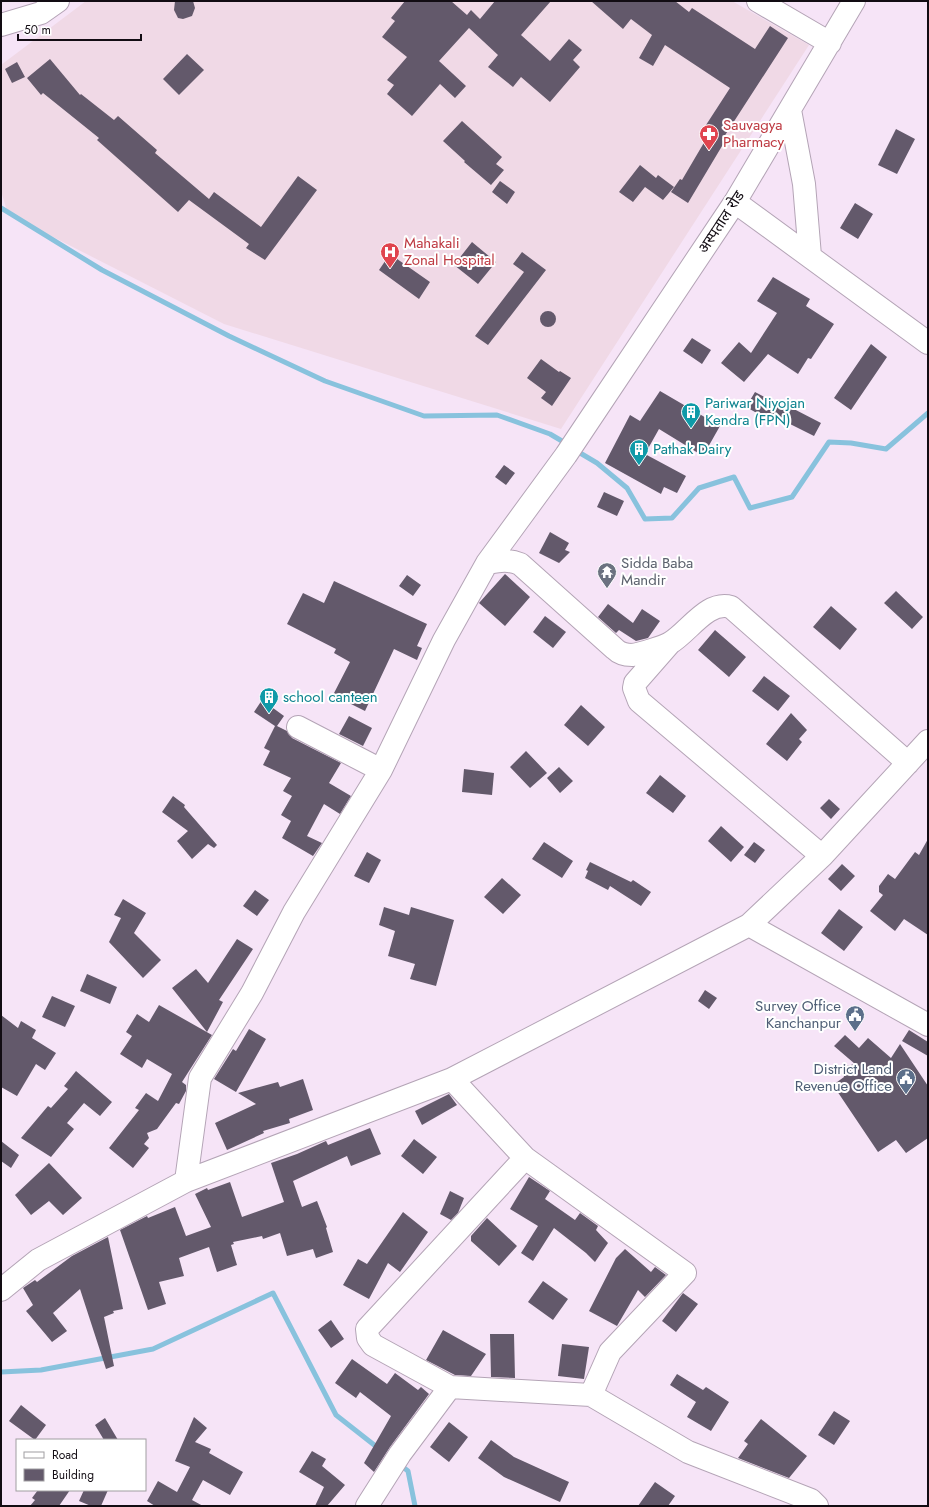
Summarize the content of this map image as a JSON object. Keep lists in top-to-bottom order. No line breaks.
{"streets":{"street":["अस्पताल रोड"]},"places":{"pharmacy":["Sauvagya Pharmacy"],"hospital":["Mahakali Zonal Hospital"],"building":["Pariwar Niyojan Kendra (FPN)","Pathak Dairy","school canteen"],"temple":["Sidda Baba Mandir"],"public building":["Survey Office Kanchanpur","District Land Revenue Office"]},"legend":["Road","Building"],"scale_bar":"50 m"}
